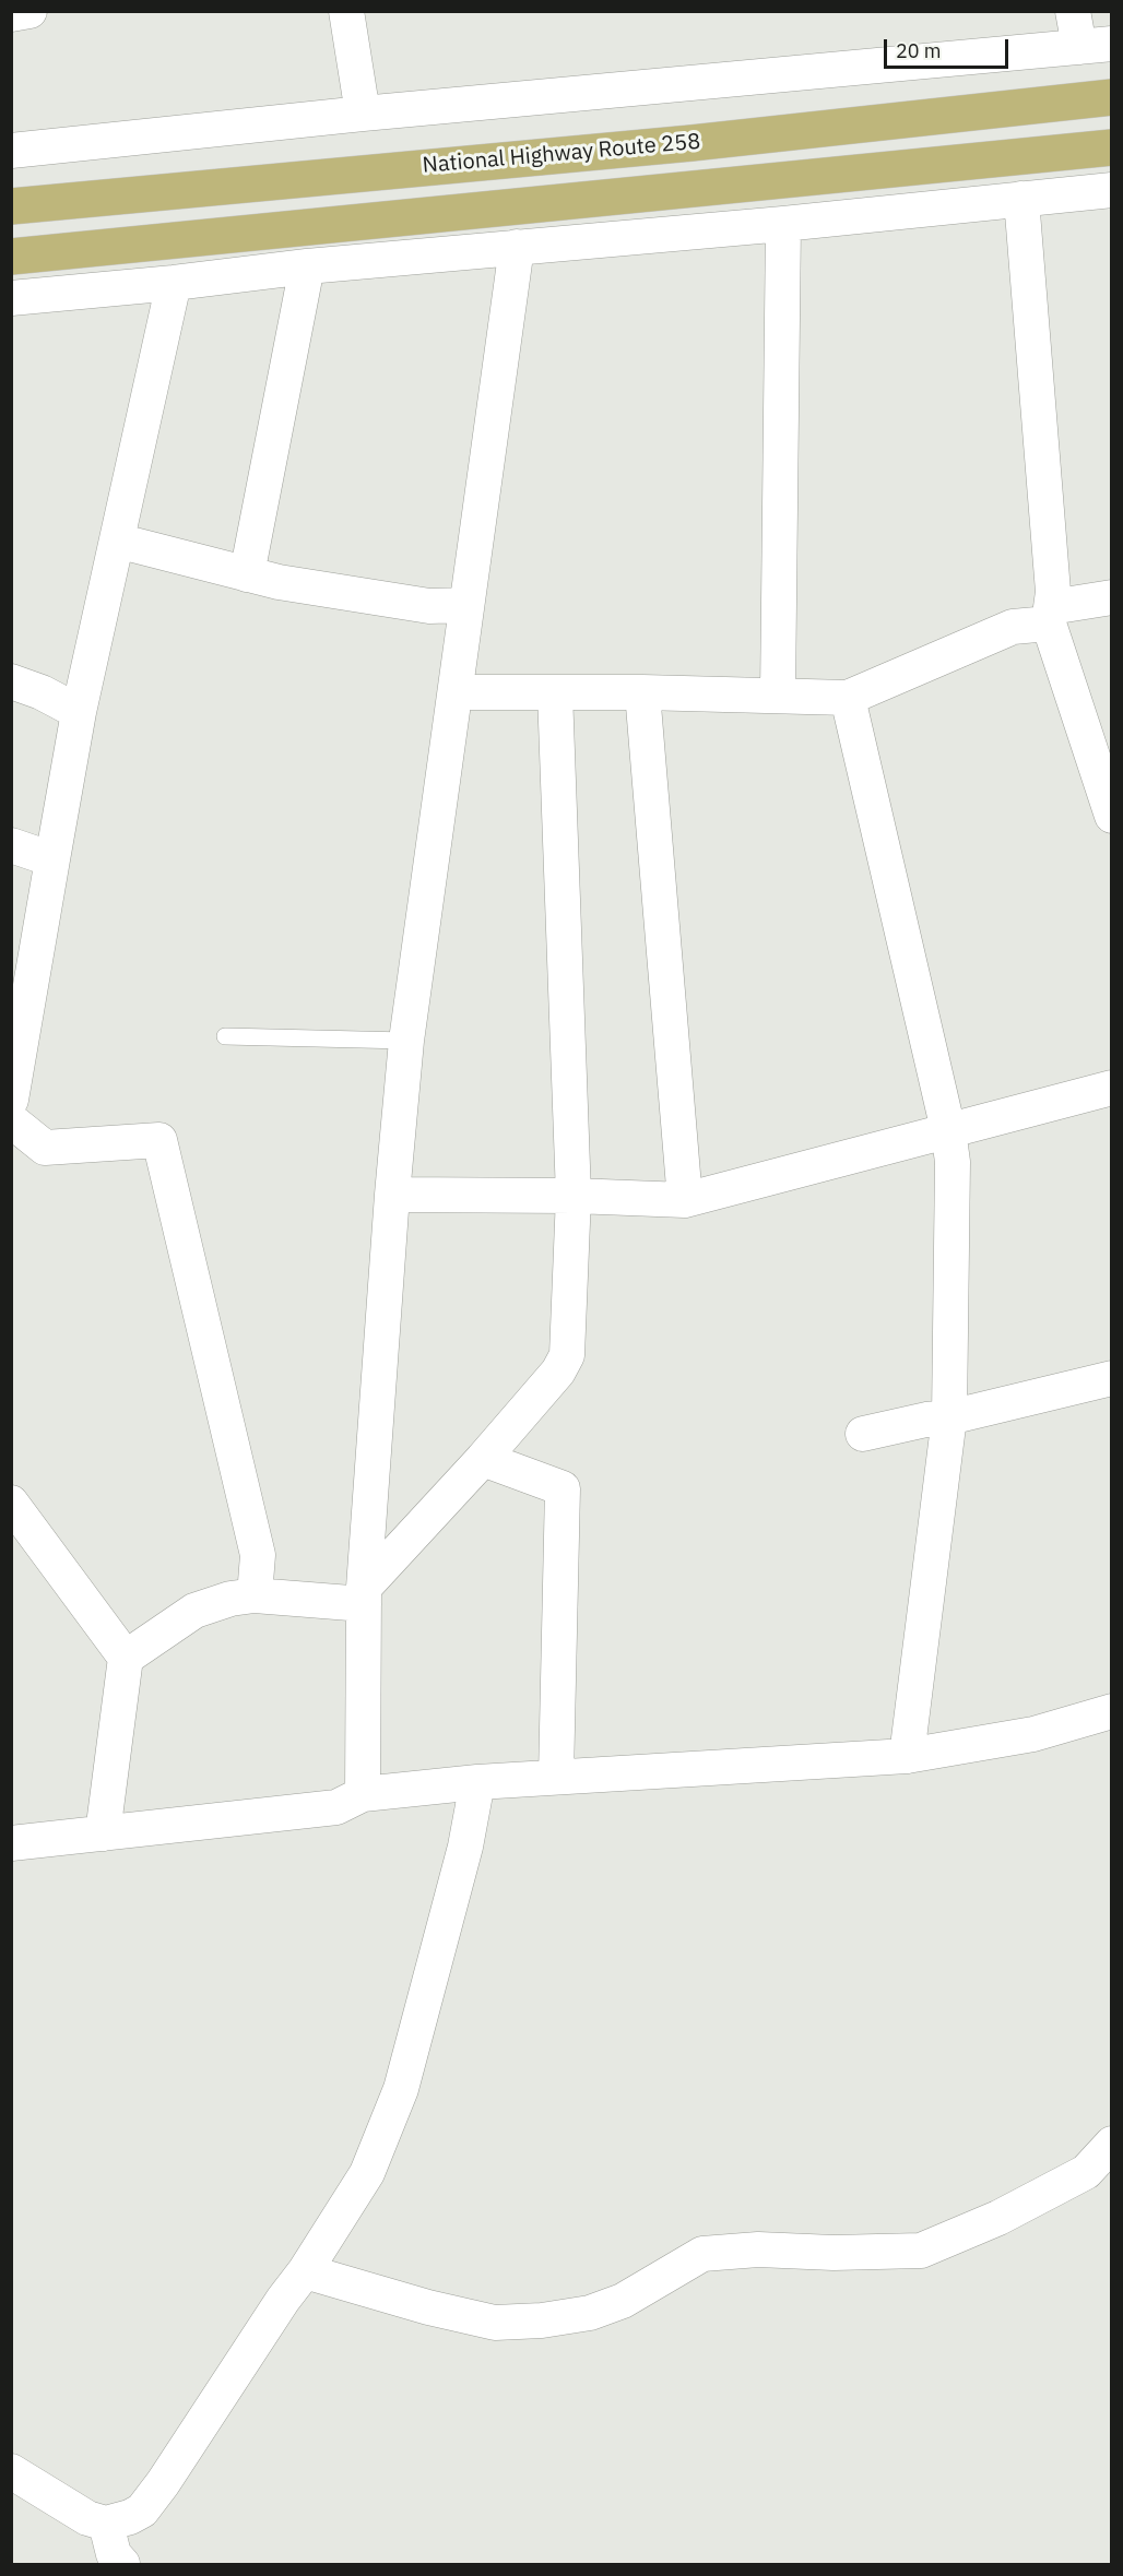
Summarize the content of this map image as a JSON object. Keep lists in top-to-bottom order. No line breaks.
{"streets":{"highway":["National Highway Route 258"]},"scale_bar":"20 m"}
